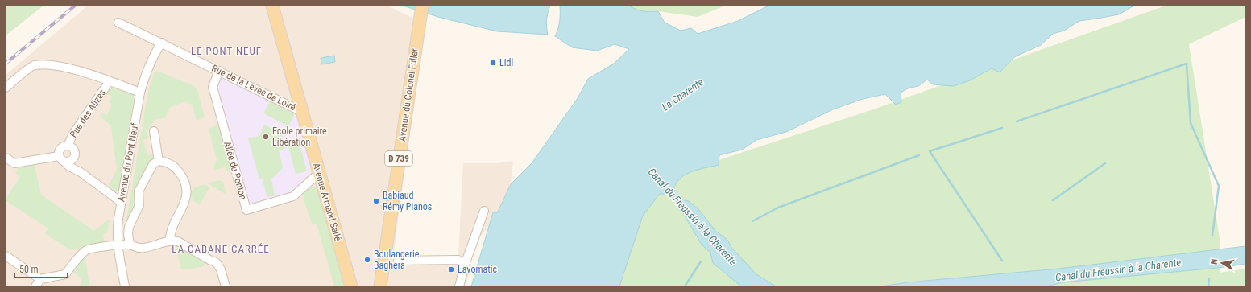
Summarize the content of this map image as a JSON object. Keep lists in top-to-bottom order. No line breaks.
{"streets":{"main road":["Avenue du Colonel Fuller","D 739","Avenue Armand Sallé"],"street":["Rue de la Levée de Loiré","Rue des Alizés","Avenue du Pont Neuf","Allée du Ponton"]},"crossings":[["Rue de la Levée de Loiré","Avenue du Pont Neuf"],["Rue de la Levée de Loiré","Allée du Ponton"],["Rue de la Levée de Loiré","Avenue Armand Sallé"],["Allée du Ponton","Avenue Armand Sallé"]],"districts":["LE PONT NEUF","LA CABANE CARRÉE"],"water":["La Charente","Canal du Freussin à la Charente"],"places":["Lidl","École primaire Libération","Babiaud Rémy Pianos","Boulangerie Baghera","Lavomatic"],"scale_bar":"50 m","north":"left"}
